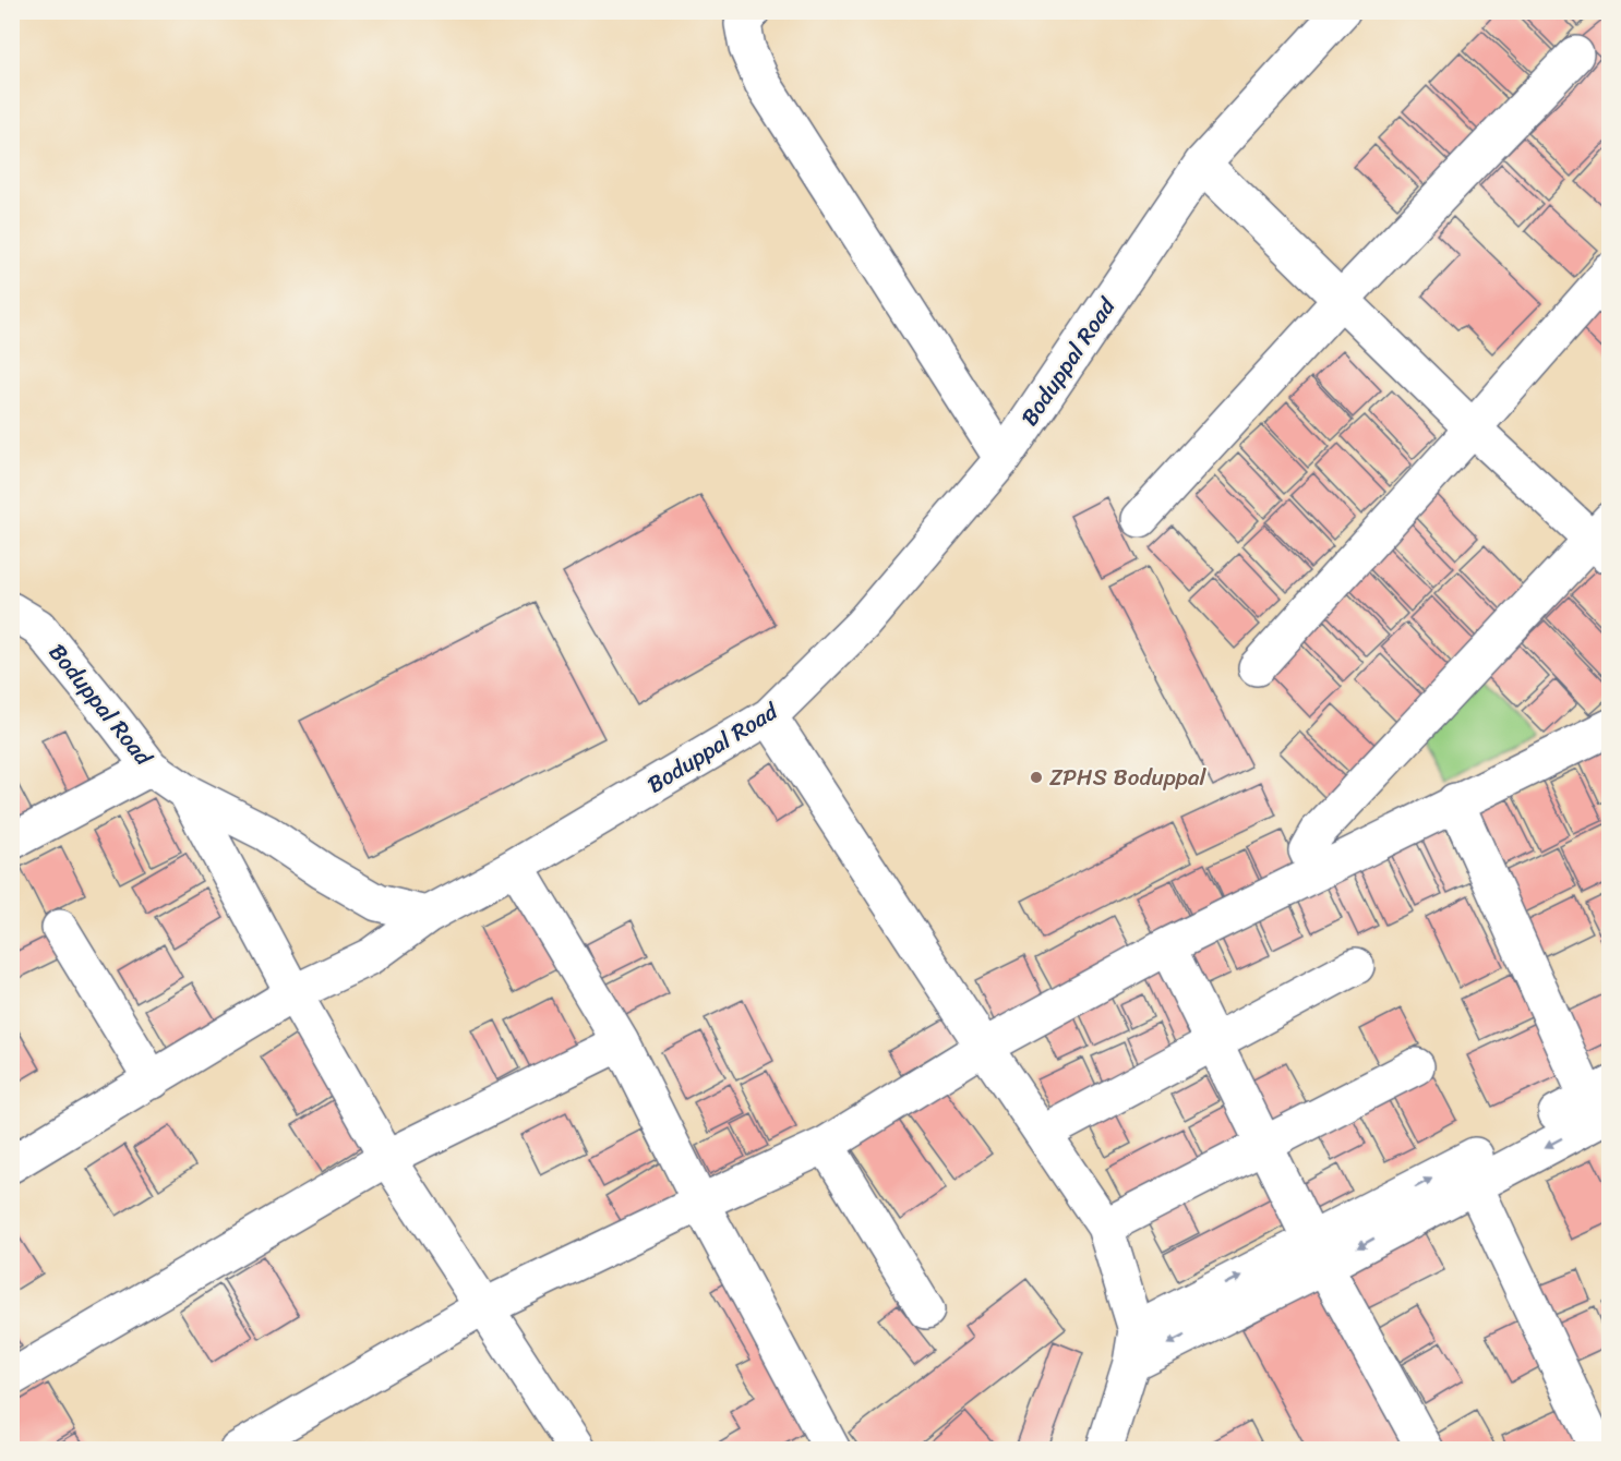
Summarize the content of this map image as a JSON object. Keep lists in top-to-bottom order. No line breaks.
{"streets":{"street":["Boduppal Road"]},"places":["ZPHS Boduppal"]}
